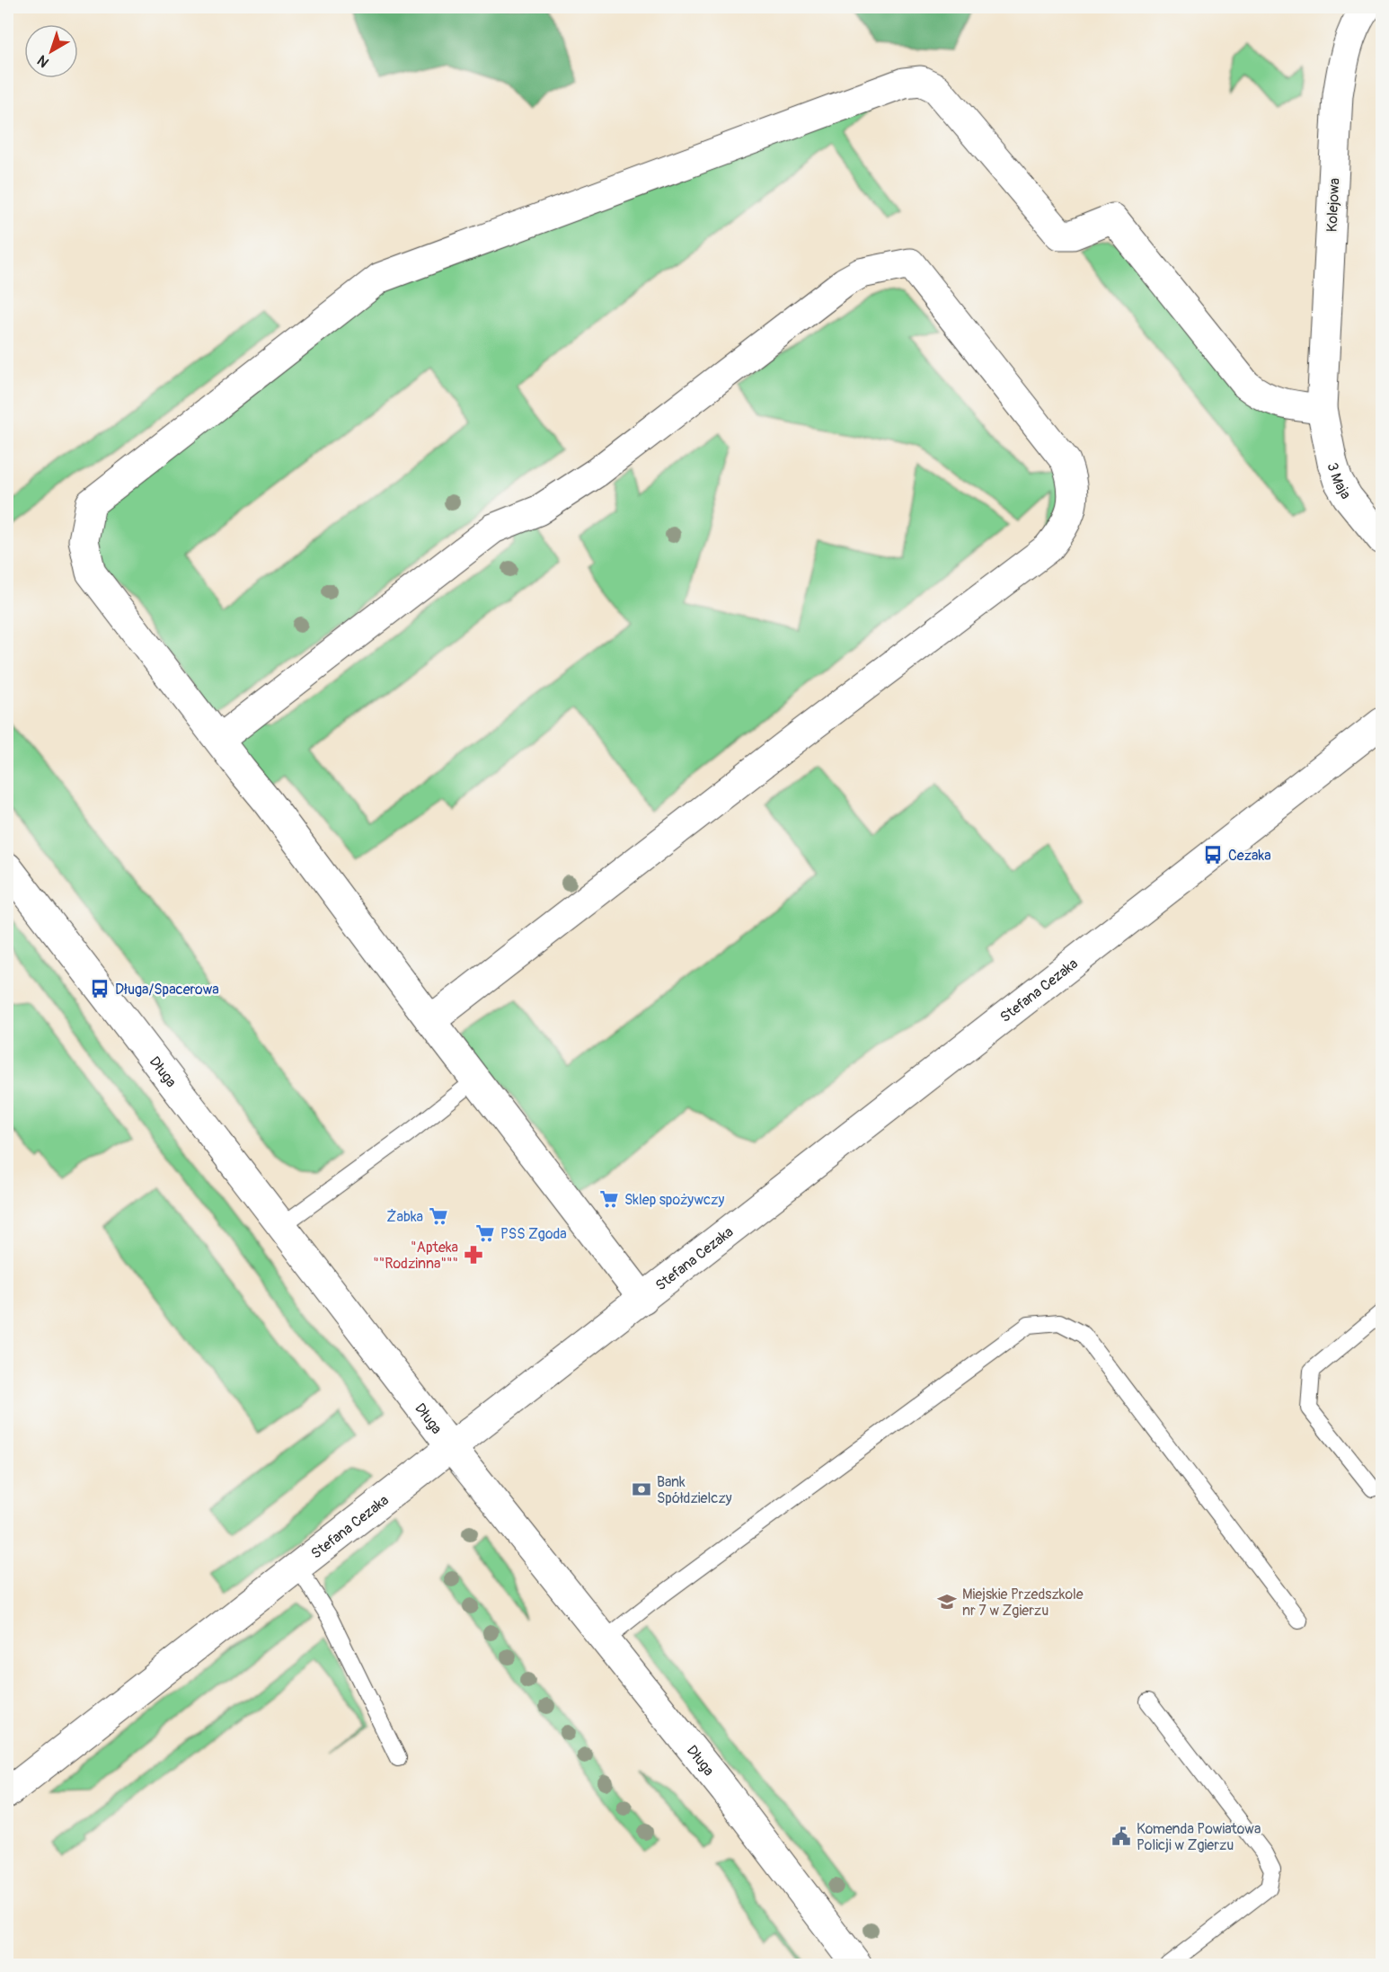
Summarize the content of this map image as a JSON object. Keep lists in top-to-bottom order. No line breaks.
{"streets":{"street":["Kolejowa","3 Maja","Stefana Cezaka","Długa"]},"crossings":[["Kolejowa","3 Maja"],["Stefana Cezaka","Długa"]],"places":{"bus stop":["Cezaka","Długa/Spacerowa"],"supermarket":["Sklep spożywczy","Żabka","PSS Zgoda"],"pharmacy":["\"Apteka \"\"Rodzinna\"\"\""],"bank":["Bank Spółdzielczy"],"school or university":["Miejskie Przedszkole nr 7 w Zgierzu"],"public building":["Komenda Powiatowa Policji w Zgierzu"]},"north":"bottom left"}
